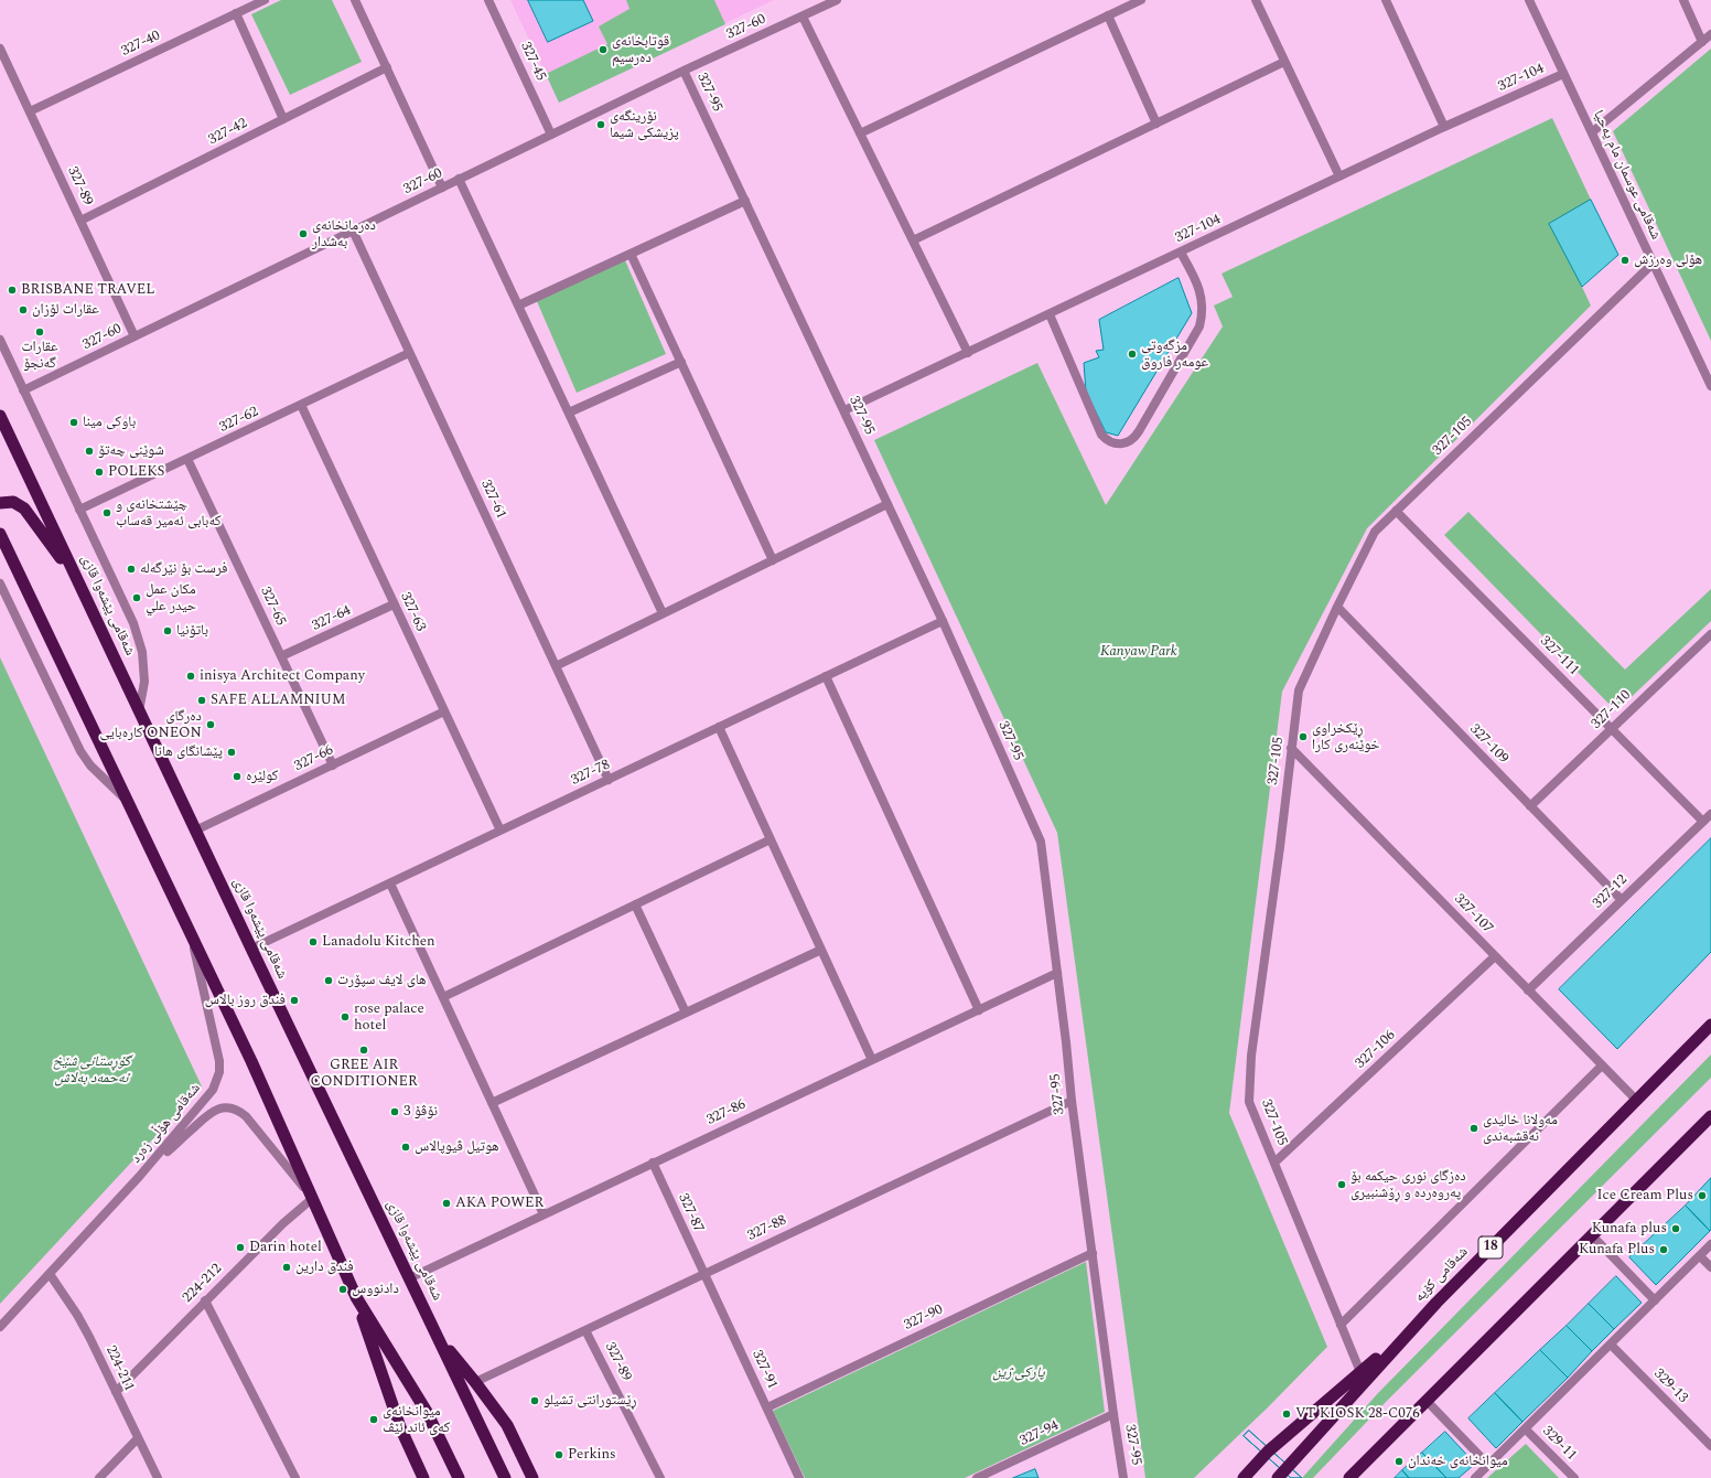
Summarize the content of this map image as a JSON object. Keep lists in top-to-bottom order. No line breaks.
{"streets":{"highway":["شەقامی پێشەوا قازی","18","شەقامی کۆیە"],"street":["327-60","327-40","327-45","327-104","327-95","327-42","شەقامی عوسمان مام یەحیا","327-89","327-62","327-105","327-61","327-65","327-63","327-64","327-111","327-110","327-109","327-66","327-78","327-12","327-107","327-106","327-86","شەقامی هۆڵی زەرد","327-87","327-88","224-212","327-90","224-211","327-91","329-13","327-94","329-11"]},"crossings":[["327-60","327-45"],["327-60","327-95"],["327-60","327-89"],["327-60","327-61"],["327-40","327-89"],["327-104","327-95"],["327-104","شەقامی عوسمان مام یەحیا"],["327-95","327-78"],["327-95","327-86"],["327-95","327-88"],["327-95","327-90"],["327-95","327-94"],["327-42","327-89"],["شەقامی عوسمان مام یەحیا","327-105"],["327-89","327-88"],["327-62","327-61"],["327-62","327-65"],["327-62","327-63"],["327-105","327-111"],["327-105","327-109"],["327-105","327-107"],["327-105","327-106"],["327-61","327-78"],["شەقامی پێشەوا قازی","327-66"],["شەقامی پێشەوا قازی","327-78"],["شەقامی پێشەوا قازی","327-86"],["327-65","327-64"],["327-65","327-66"],["327-63","327-64"],["327-63","327-66"],["327-63","327-78"],["327-111","327-110"],["327-111","327-12"],["327-110","327-109"],["327-109","327-12"],["327-12","327-107"],["327-107","327-106"],["327-107","شەقامی کۆیە"],["327-86","327-87"],["شەقامی هۆڵی زەرد","224-212"],["شەقامی هۆڵی زەرد","224-211"],["327-87","327-88"],["327-87","327-91"],["327-88","327-91"],["224-212","224-211"],["327-90","327-91"]],"parks":["Kanyaw Park","گۆڕستانی شێخ ئەحمەد بەلاش","پارکی ژین"],"places":["قوتابخانەی دەرسیم","نۆرینگەی پزیشکی شیما","دەرمانخانەی بەشدار","هۆلی وەرزش","BRISBANE TRAVEL","عقارات لۆزان","عقارات گەنجۆ","مزگەوتی عومەر فاروق","باوکی مینا","شوێنی چەتۆ","POLEKS","چێشتخانەی و کەبابی ئەمیر قەساب","فرست بۆ نێرگەلە","مكان عمل حيدر علي","باتۆنیا","inisya Architect Company","SAFE ALLAMNIUM","دەرگای کارەبایی ONEON","ڕێكخراوی خوێنەری كارا","پێشانگای هانا","کولێرە","Lanadolu Kitchen","های لایف سپۆرت","فندق روز بالاس","rose palace hotel","GREE AIR CONDITIONER","نۆڤۆ 3","مەولانا خالیدی نەقشبەندی","هوتیل ڤیوپالاس","دەزگای نوری حیکمە بۆ پەروەردە و ڕۆشنبیری","Ice Cream Plus","AKA POWER","Kunafa plus","Darin hotel","Kunafa Plus","فندق دارين","دادنووس","ڕێستورانتی تشیلو","VT KIOSK 28-C076","میوانخانەی کەی ئاند ئێڤ","Perkins","میوانخانەی خەندان"]}
